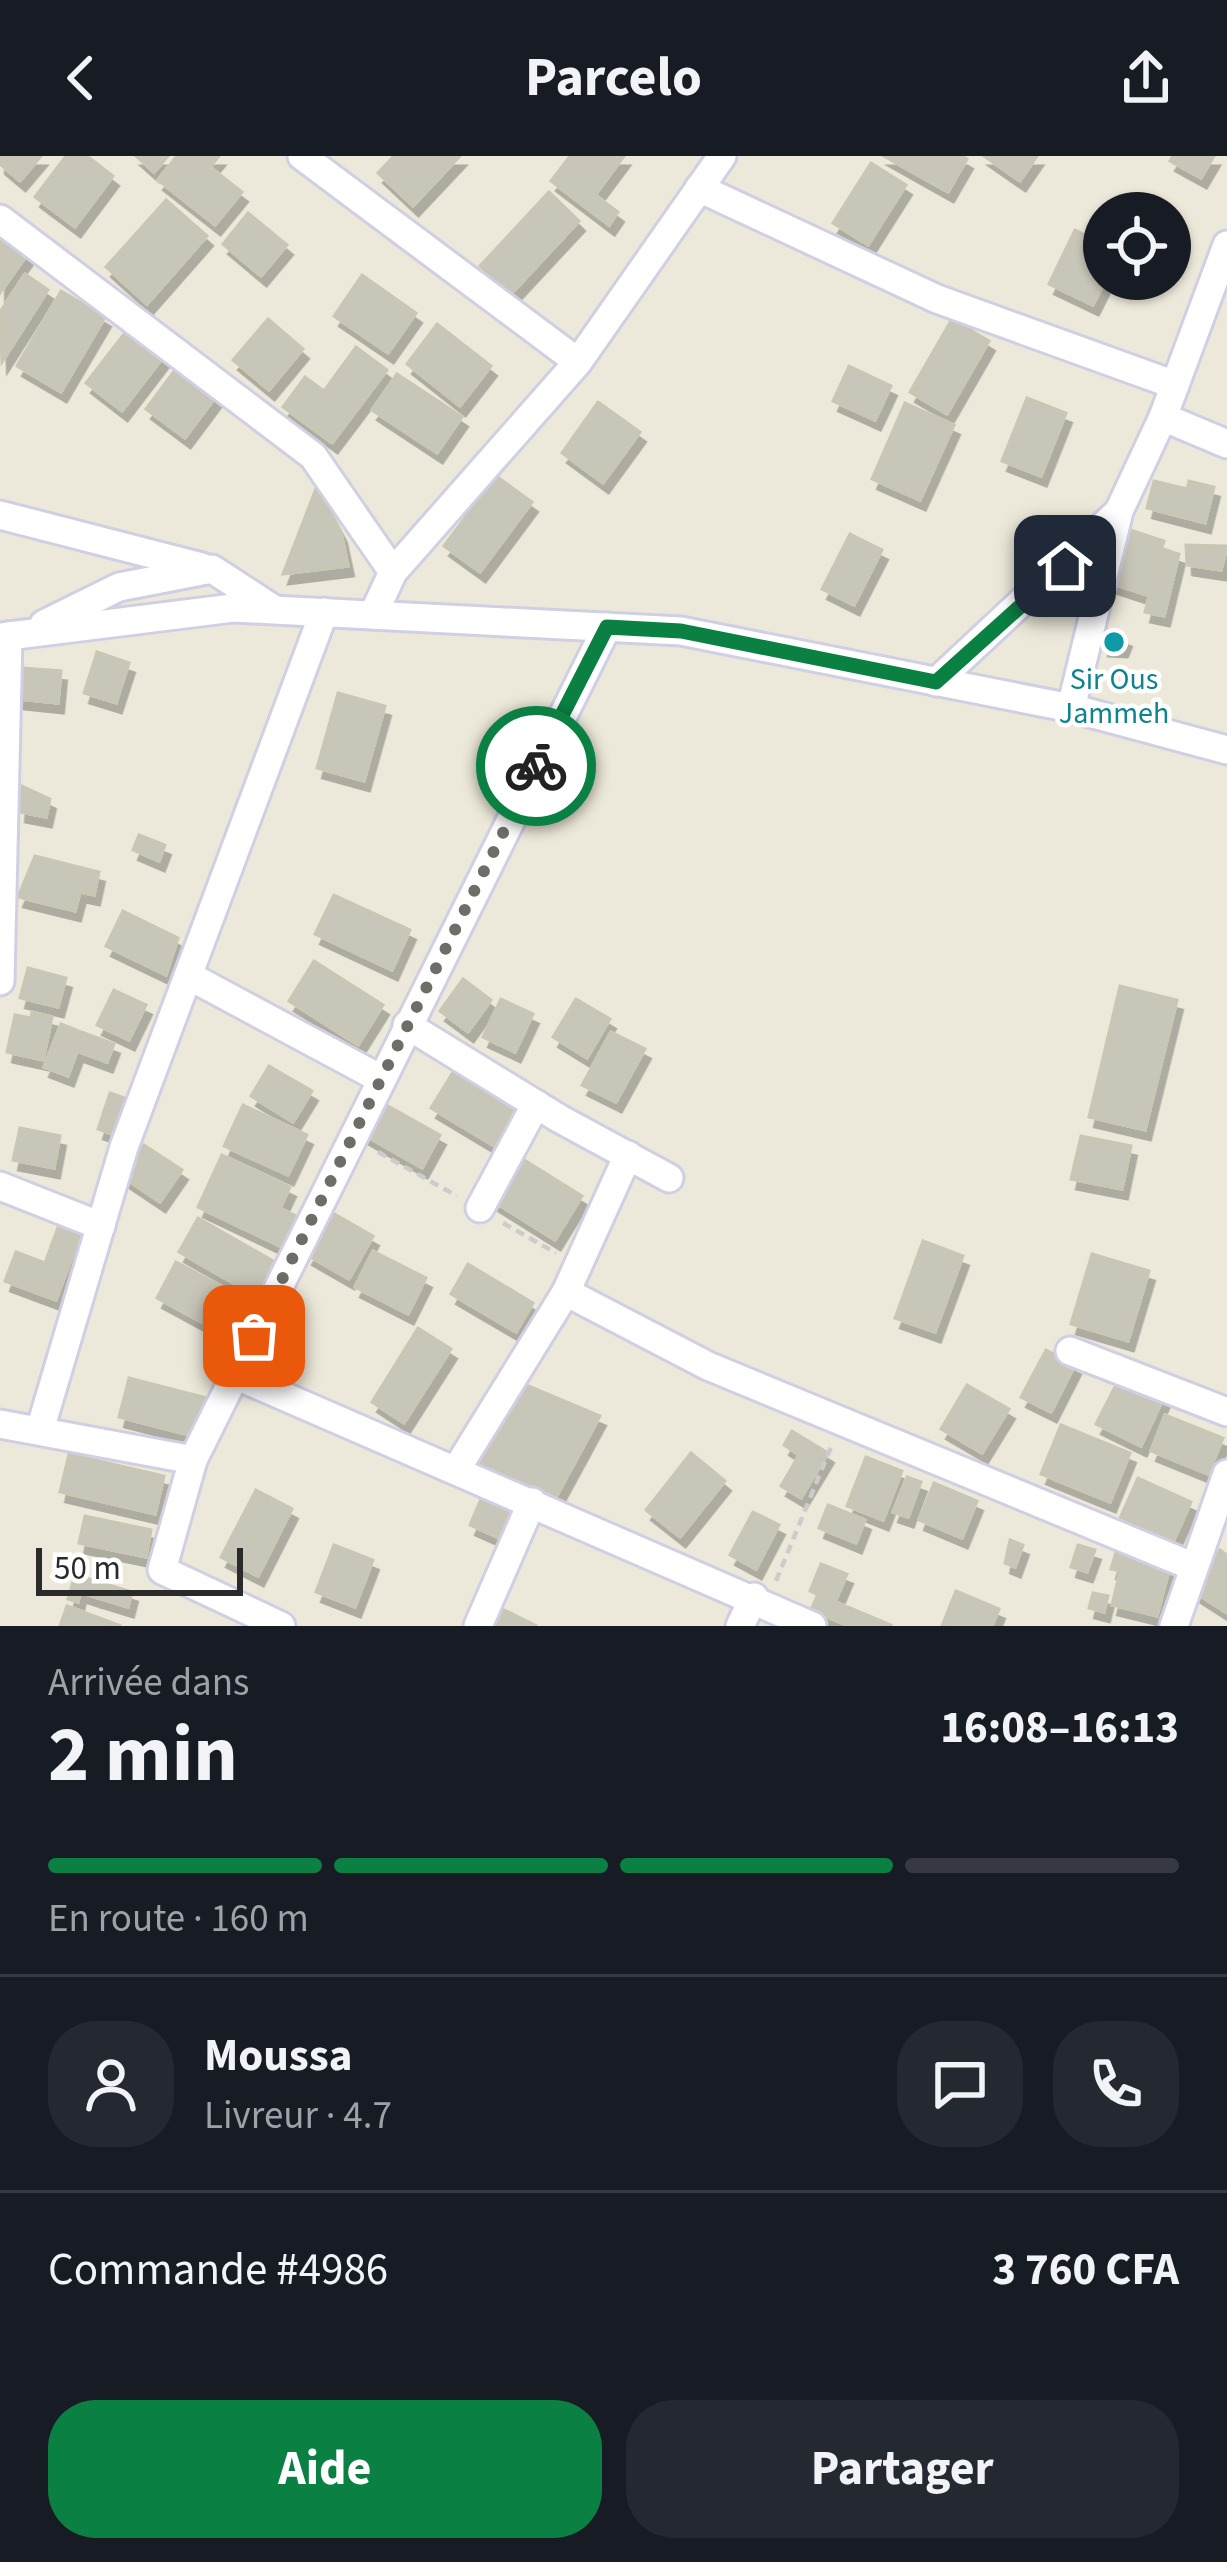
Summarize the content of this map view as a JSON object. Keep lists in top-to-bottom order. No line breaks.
{"places":["Sir Ous Jammeh"],"scale_bar":"50 m","page":{"header":"Parcelo","scale":"50 m","heading":["2 min","Arrivée dans","16:08–16:13"],"panel":["Moussa","Livreur · 4.7","Commande #4986","3 760 CFA"],"bar":"En route · 160 m","buttons":["Aide","Partager"]}}
